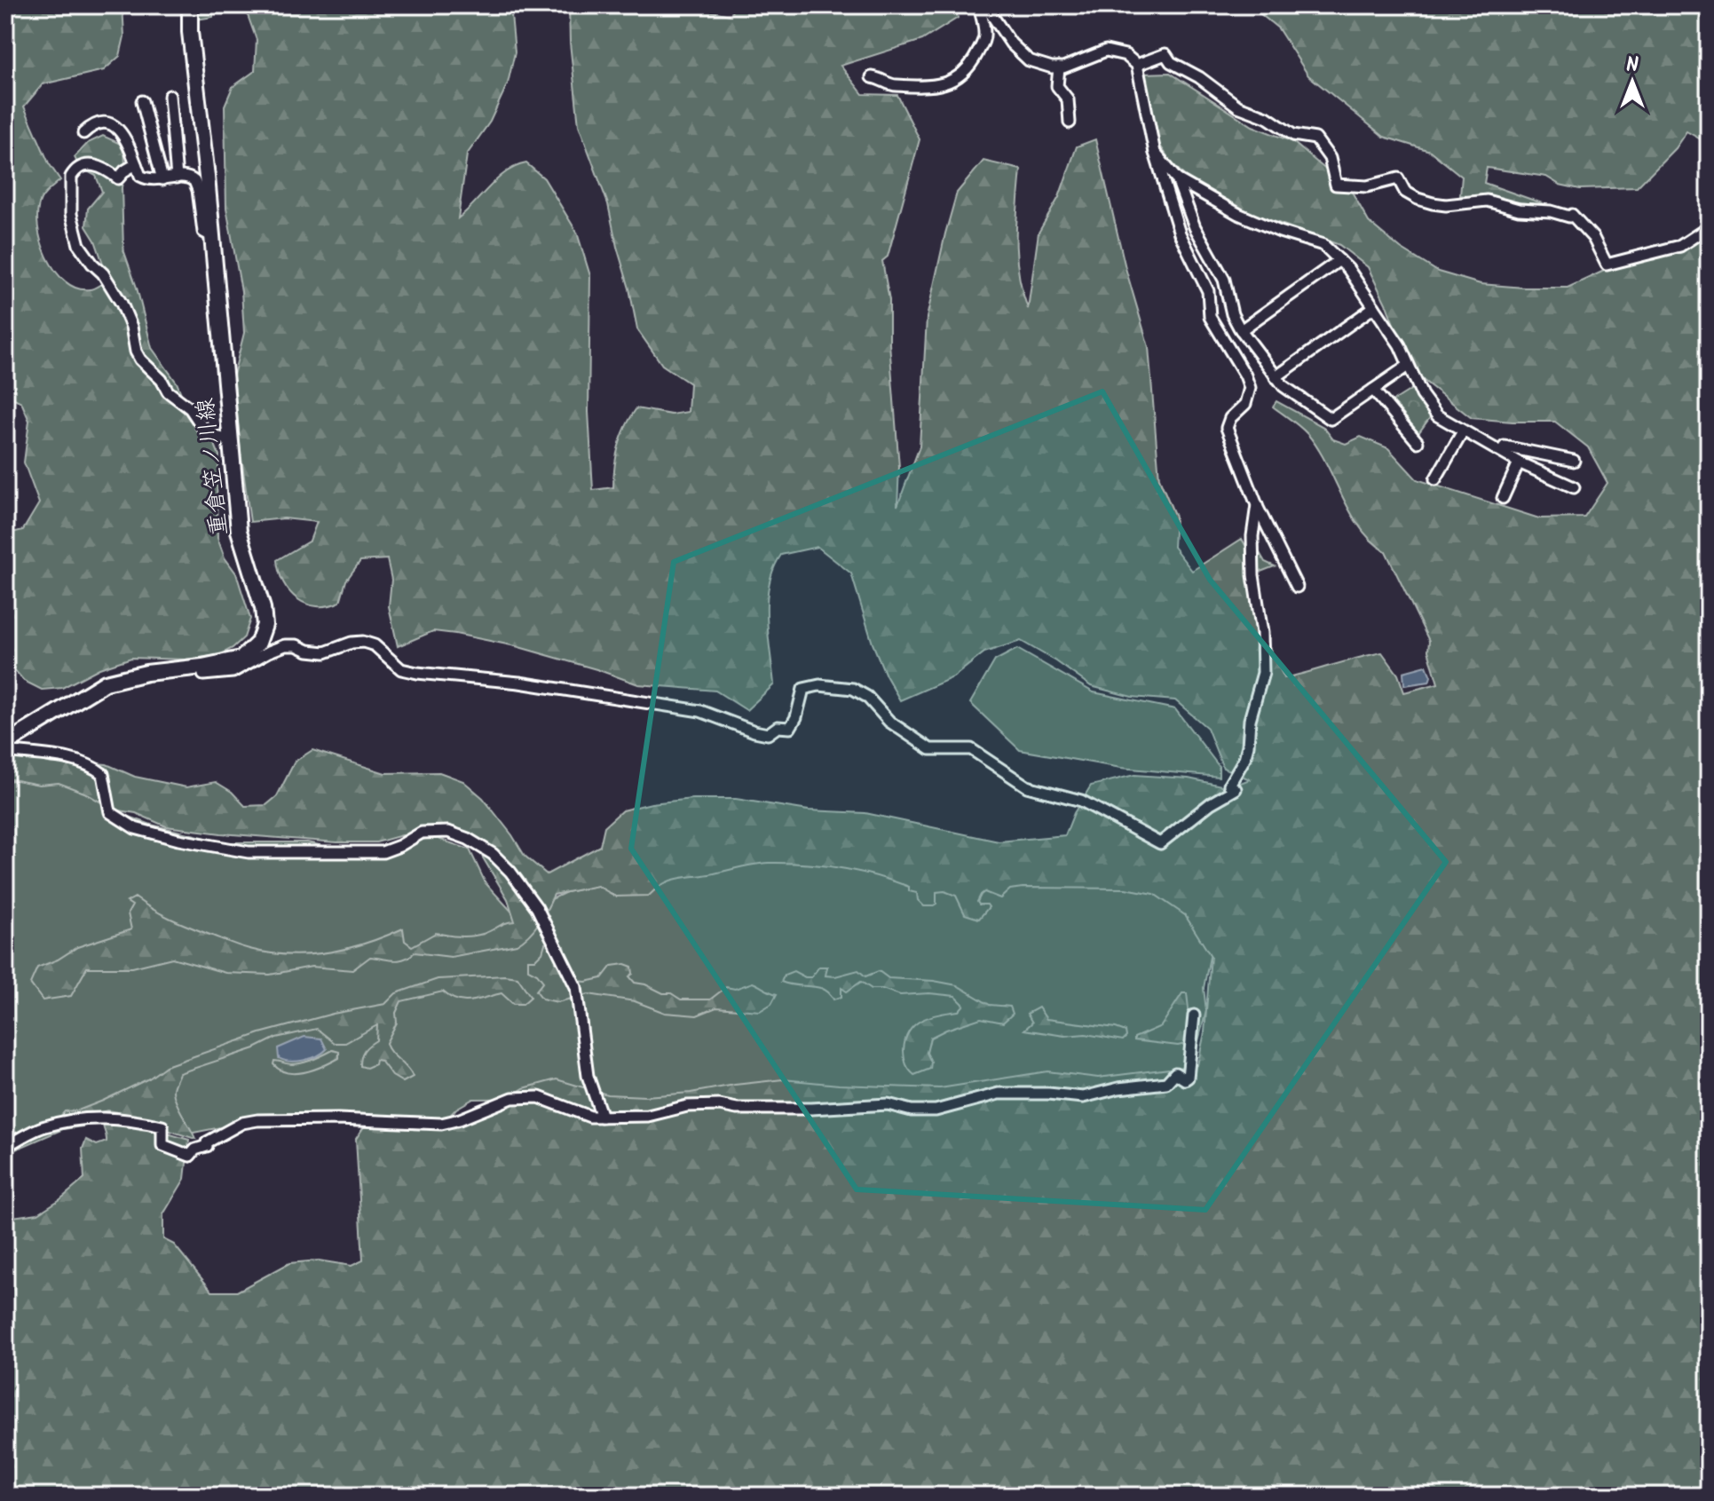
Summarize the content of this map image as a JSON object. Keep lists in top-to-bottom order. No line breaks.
{"streets":{"main road":["重倉笠ノ川線"]},"north":"top"}
